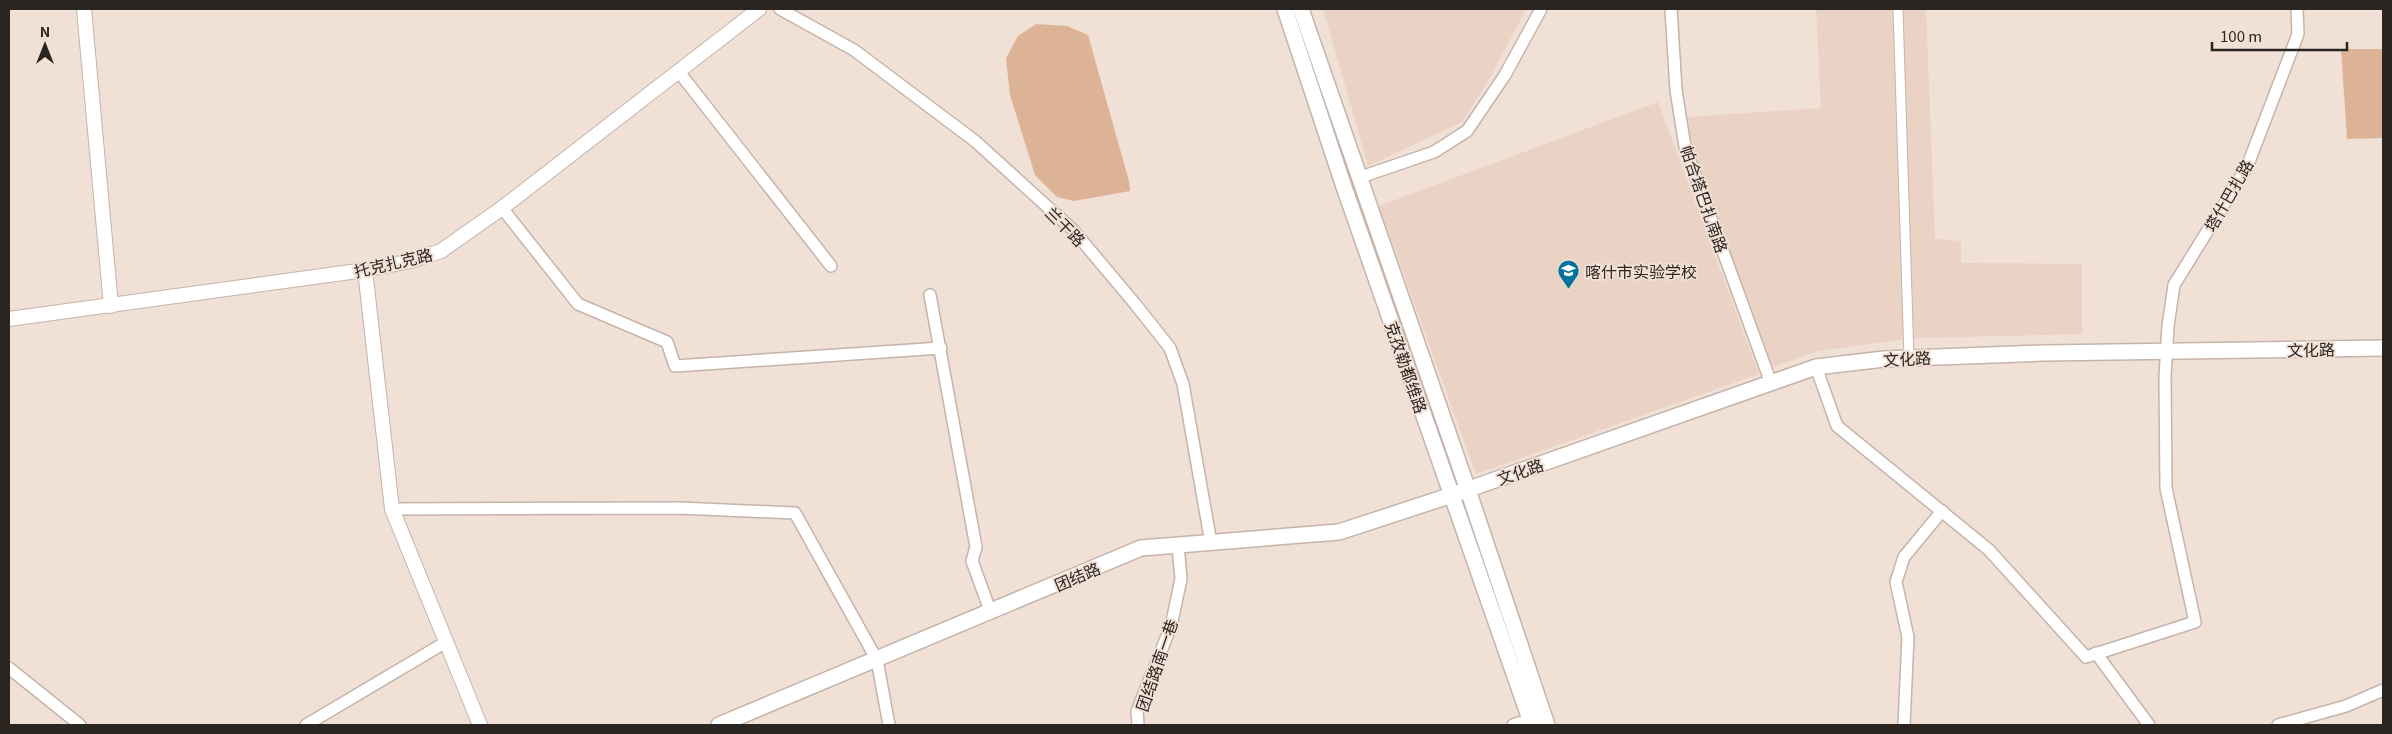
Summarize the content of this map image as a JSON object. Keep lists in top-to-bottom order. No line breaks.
{"streets":{"main road":["文化路","克孜勒都维路","团结路"],"street":["塔什巴扎路","帕合塔巴扎南路","兰干路","托克扎克路","团结路南一巷"]},"crossings":[["塔什巴扎路","文化路"],["帕合塔巴扎南路","文化路"],["兰干路","团结路"],["文化路","克孜勒都维路"],["文化路","团结路"],["克孜勒都维路","团结路"],["团结路","团结路南一巷"]],"places":{"school or university":["喀什市实验学校"]},"scale_bar":"100 m","north":"top"}
